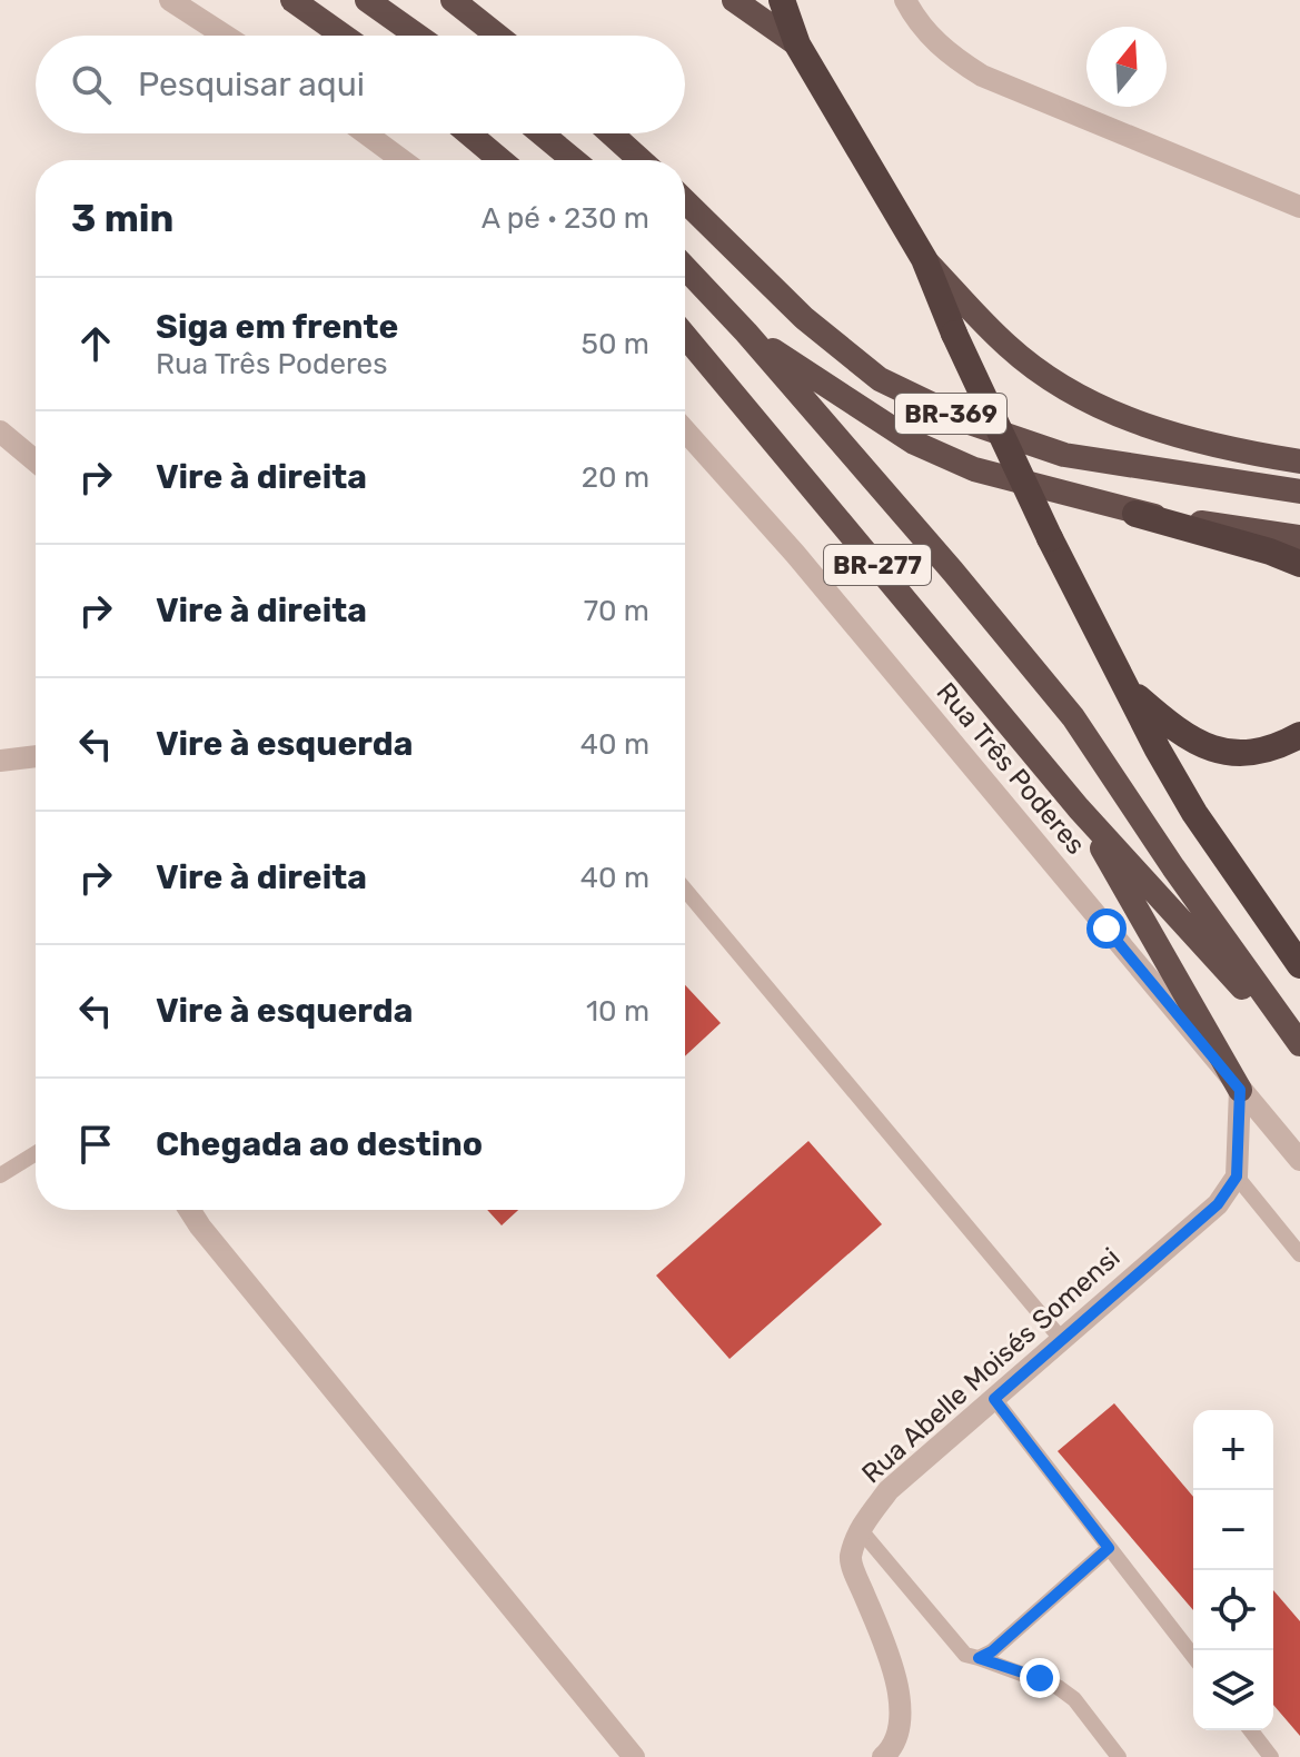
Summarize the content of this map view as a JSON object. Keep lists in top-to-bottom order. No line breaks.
{"streets":{"highway":["BR-369","BR-277"],"street":["Rua Três Poderes","Rua Abelle Moisés Somensi"]},"north":"top","page":{"search":"Pesquisar aqui","heading":["3 min","A pé · 230 m"],"list":[["Siga em frente","Rua Três Poderes","50 m"],["Vire à direita","20 m"],["Vire à direita","70 m"],["Vire à esquerda","40 m"],["Vire à direita","40 m"],["Vire à esquerda","10 m"],"Chegada ao destino"],"map_buttons":["+","−"]}}
